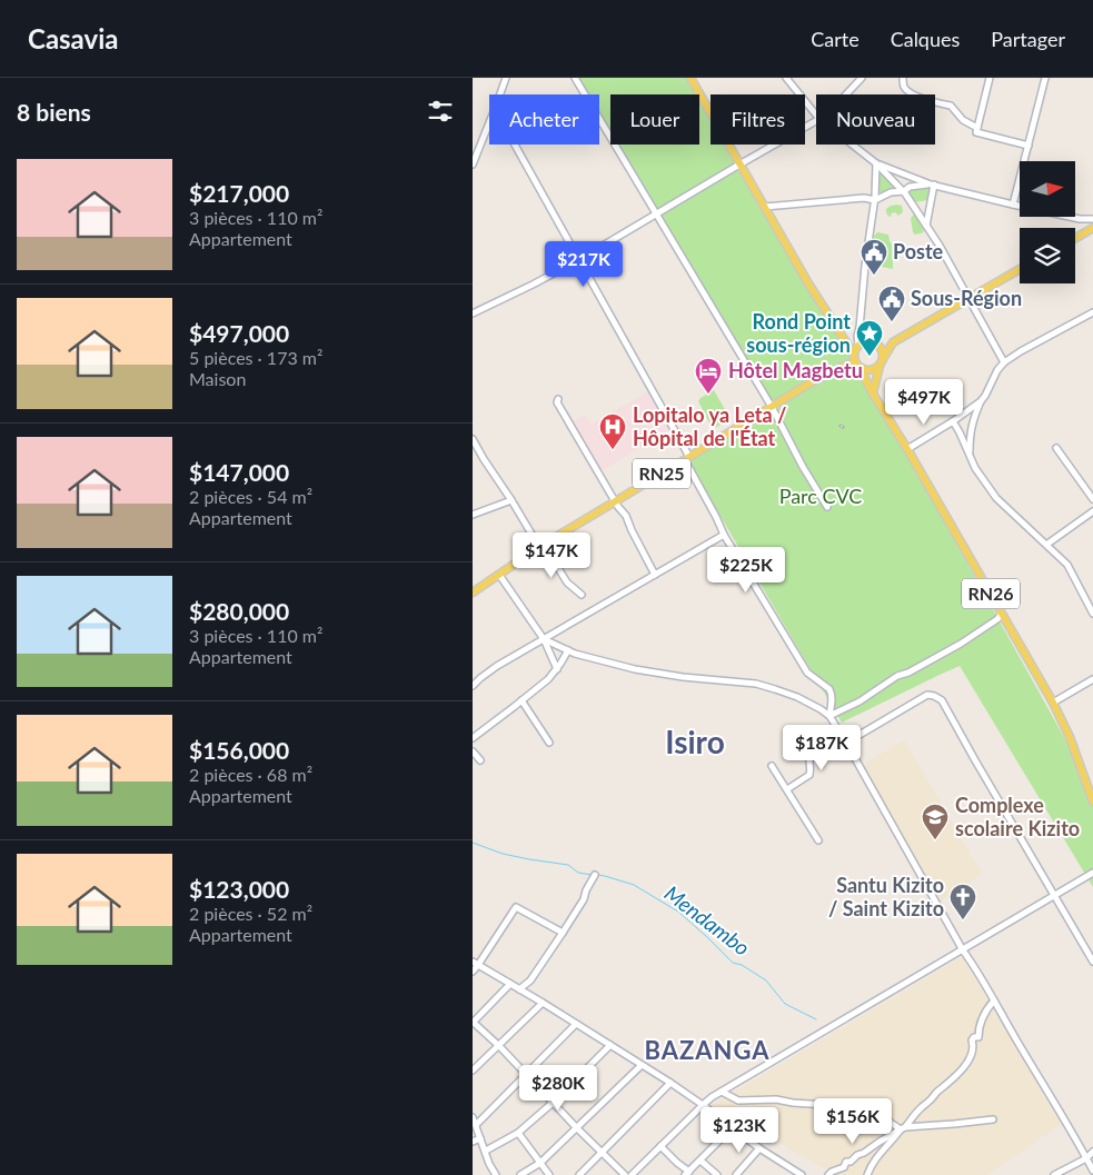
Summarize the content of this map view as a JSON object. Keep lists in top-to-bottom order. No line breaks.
{"streets":{"main road":["RN25","RN26"]},"crossings":[["RN25","RN26"]],"districts":["Isiro","BAZANGA"],"water":["Mendambo"],"parks":["Parc CVC"],"places":{"public building":["Poste","Sous-Région"],"place":["Rond Point sous-région"],"hotel":["Hôtel Magbetu"],"hospital":["Lopitalo ya Leta / Hôpital de l'État"],"school or university":["Complexe scolaire Kizito"],"church":["Santu Kizito / Saint Kizito"]},"north":"right","page":{"header":"Casavia","nav":["Carte","Calques","Partager"],"heading":"8 biens","chip":["Acheter","Louer","Filtres","Nouveau"],"list":[{"name":"$217,000","note":"3 pièces · 110 m² · Appartement"},{"name":"$497,000","note":"5 pièces · 173 m² · Maison"},{"name":"$147,000","note":"2 pièces · 54 m² · Appartement"},{"name":"$280,000","note":"3 pièces · 110 m² · Appartement"},{"name":"$156,000","note":"2 pièces · 68 m² · Appartement"},{"name":"$123,000","note":"2 pièces · 52 m² · Appartement"}],"price":["$217K","$497K","$147K","$225K","$187K","$280K","$156K","$123K"]}}
